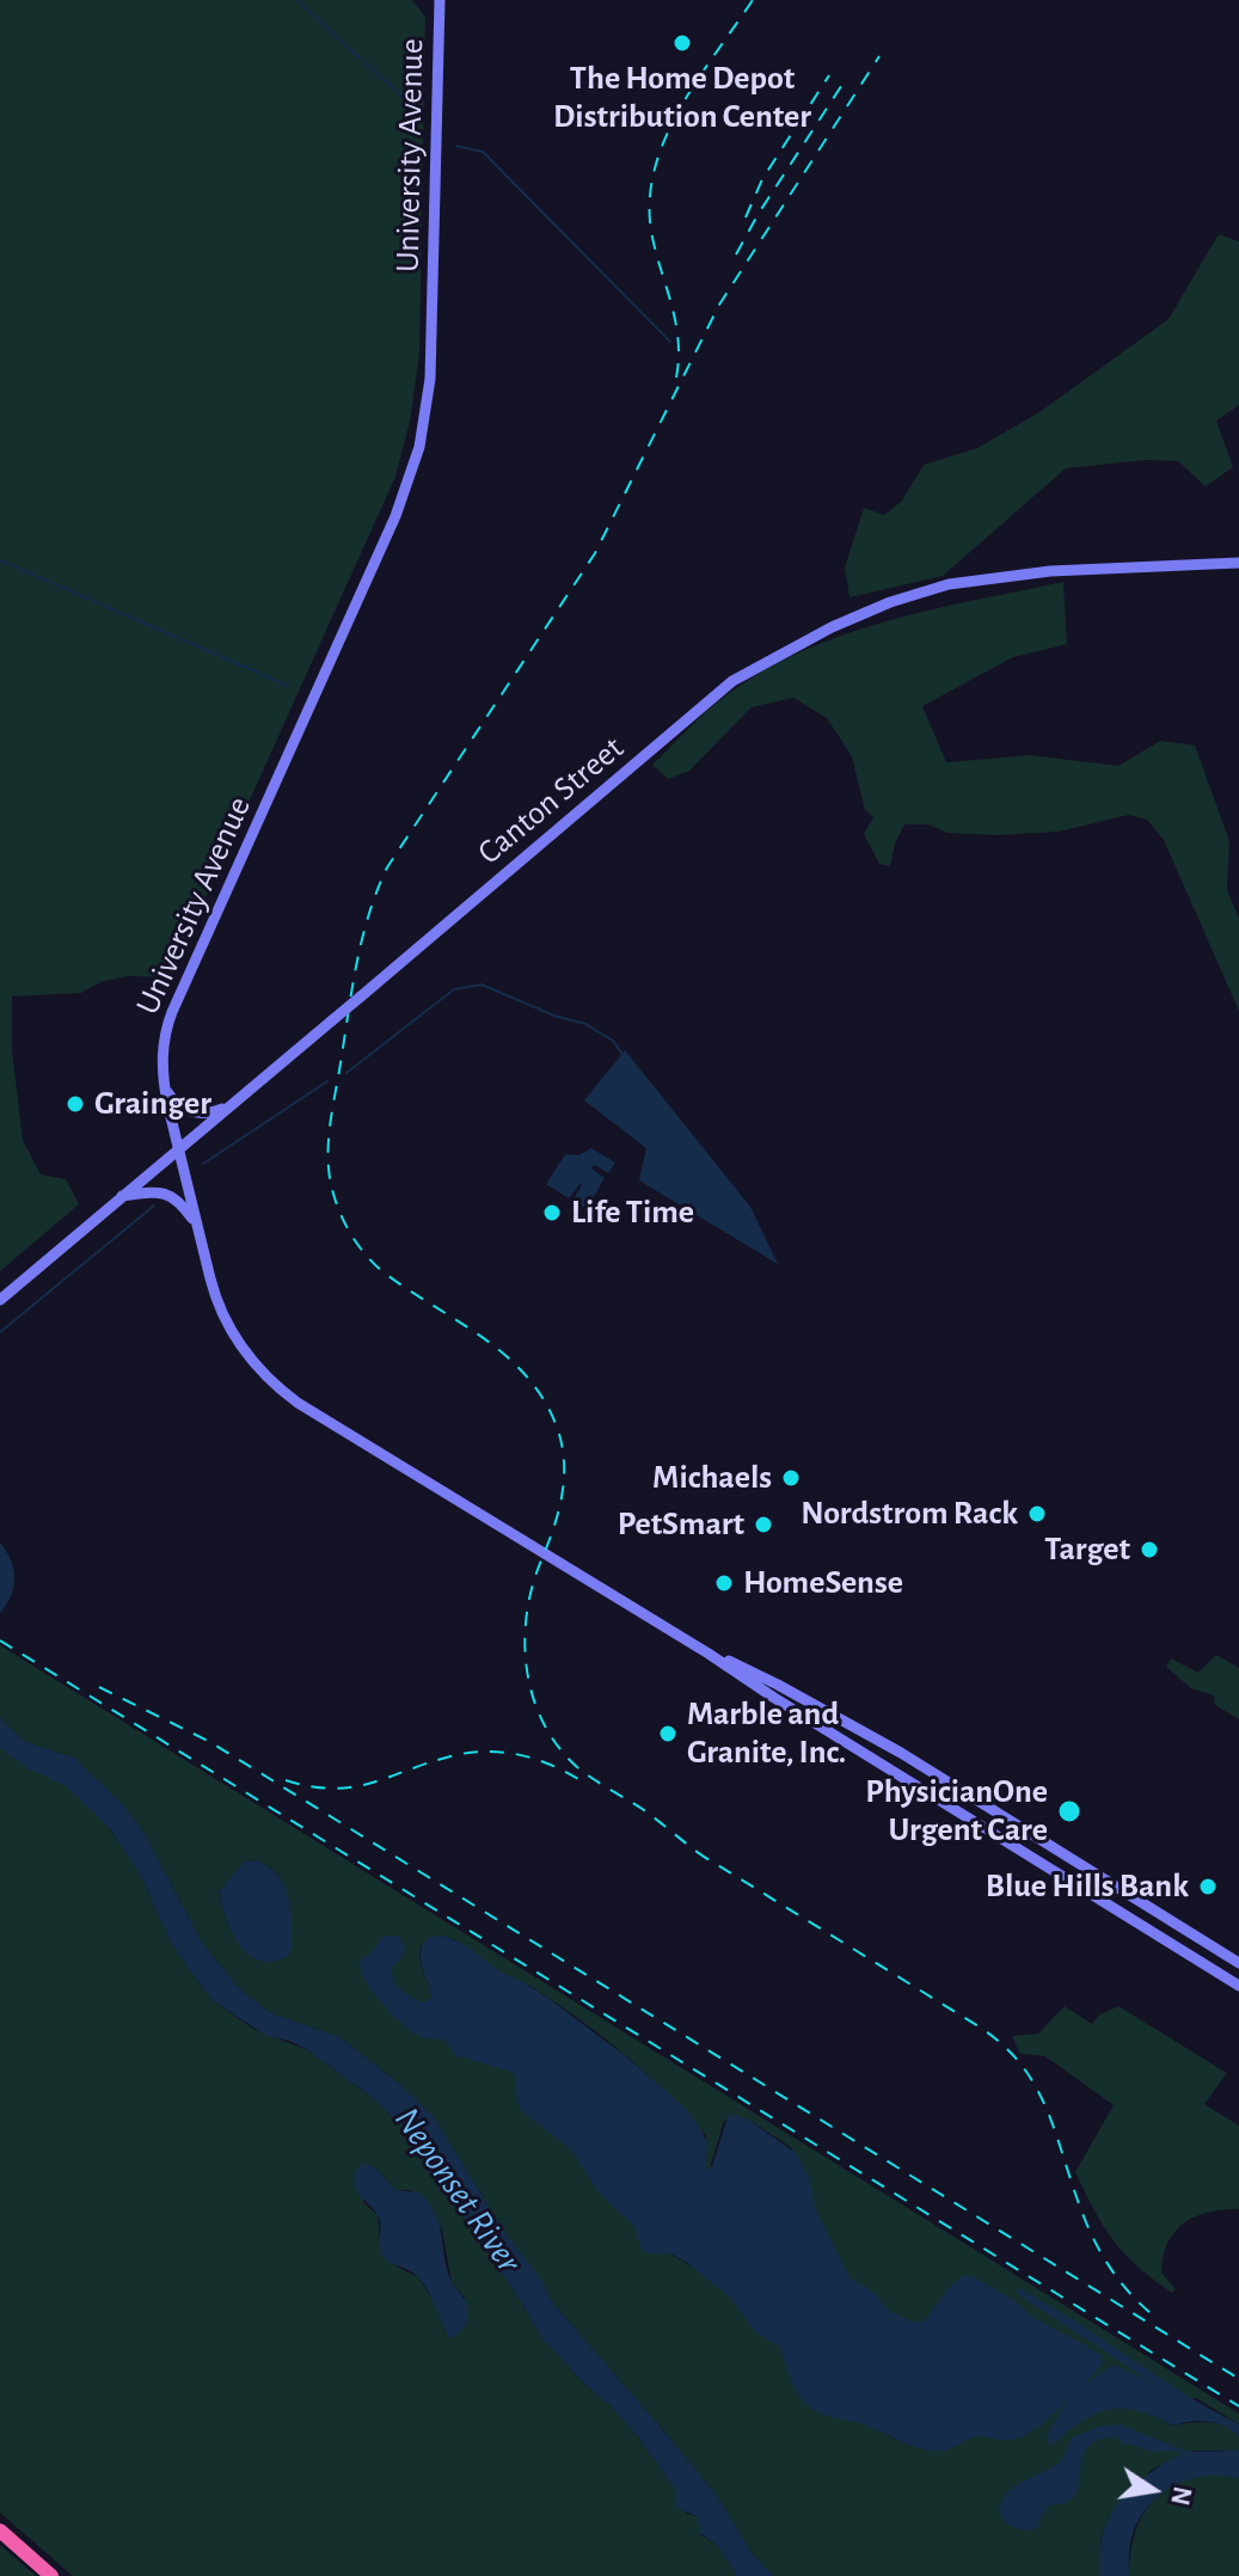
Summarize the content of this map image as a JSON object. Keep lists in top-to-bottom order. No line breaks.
{"streets":{"main road":["University Avenue","Canton Street"]},"crossings":[["University Avenue","Canton Street"]],"water":["Neponset River"],"places":["The Home Depot Distribution Center","Grainger","Life Time","Michaels","Nordstrom Rack","PetSmart","Target","HomeSense","Marble and Granite, Inc.","PhysicianOne Urgent Care","Blue Hills Bank"],"north":"right"}
